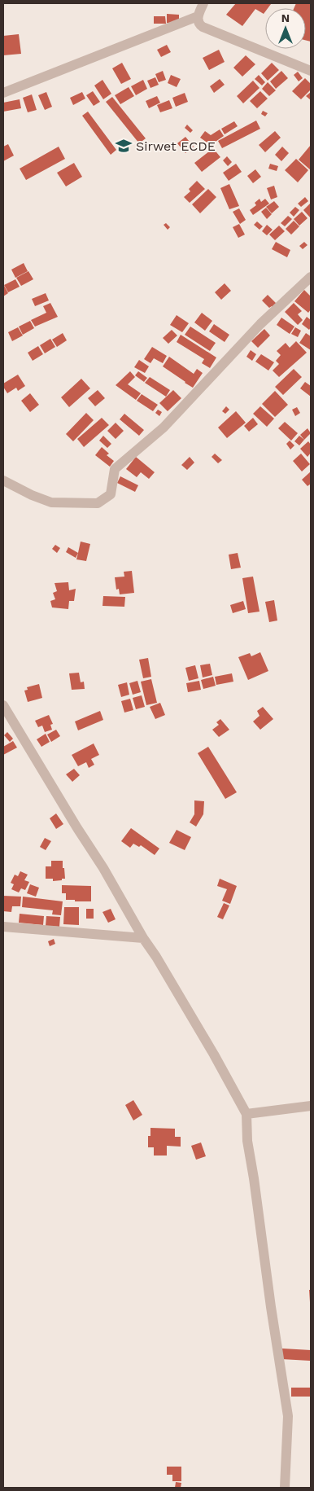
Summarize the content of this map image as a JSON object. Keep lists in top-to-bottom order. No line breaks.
{"places":{"school or university":["Sirwet ECDE"]},"north":"top"}
